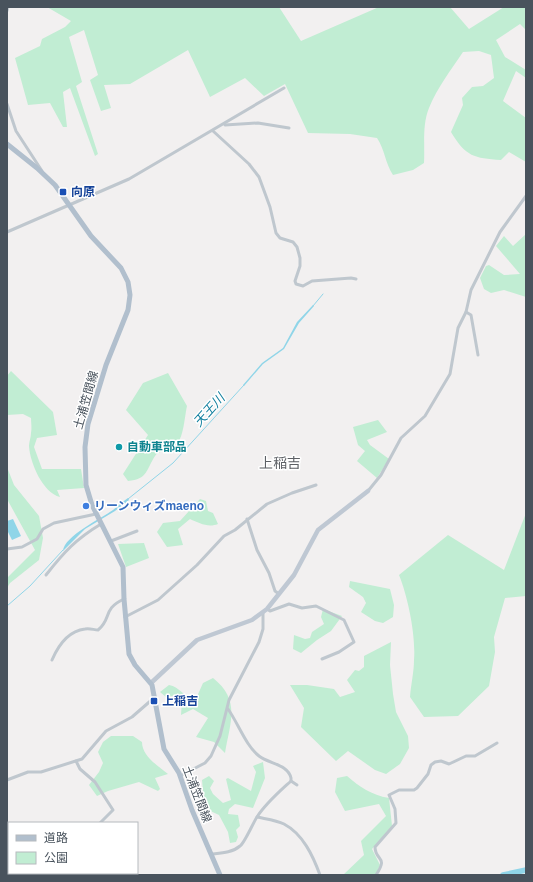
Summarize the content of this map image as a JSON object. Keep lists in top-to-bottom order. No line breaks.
{"streets":{"main road":["土浦笠間線"]},"districts":["上稲吉"],"water":["天王川"],"places":{"transit":["向原","上稲吉"],"other":["自動車部品","リーンウィズmaeno"]},"legend":["道路","公園"]}
